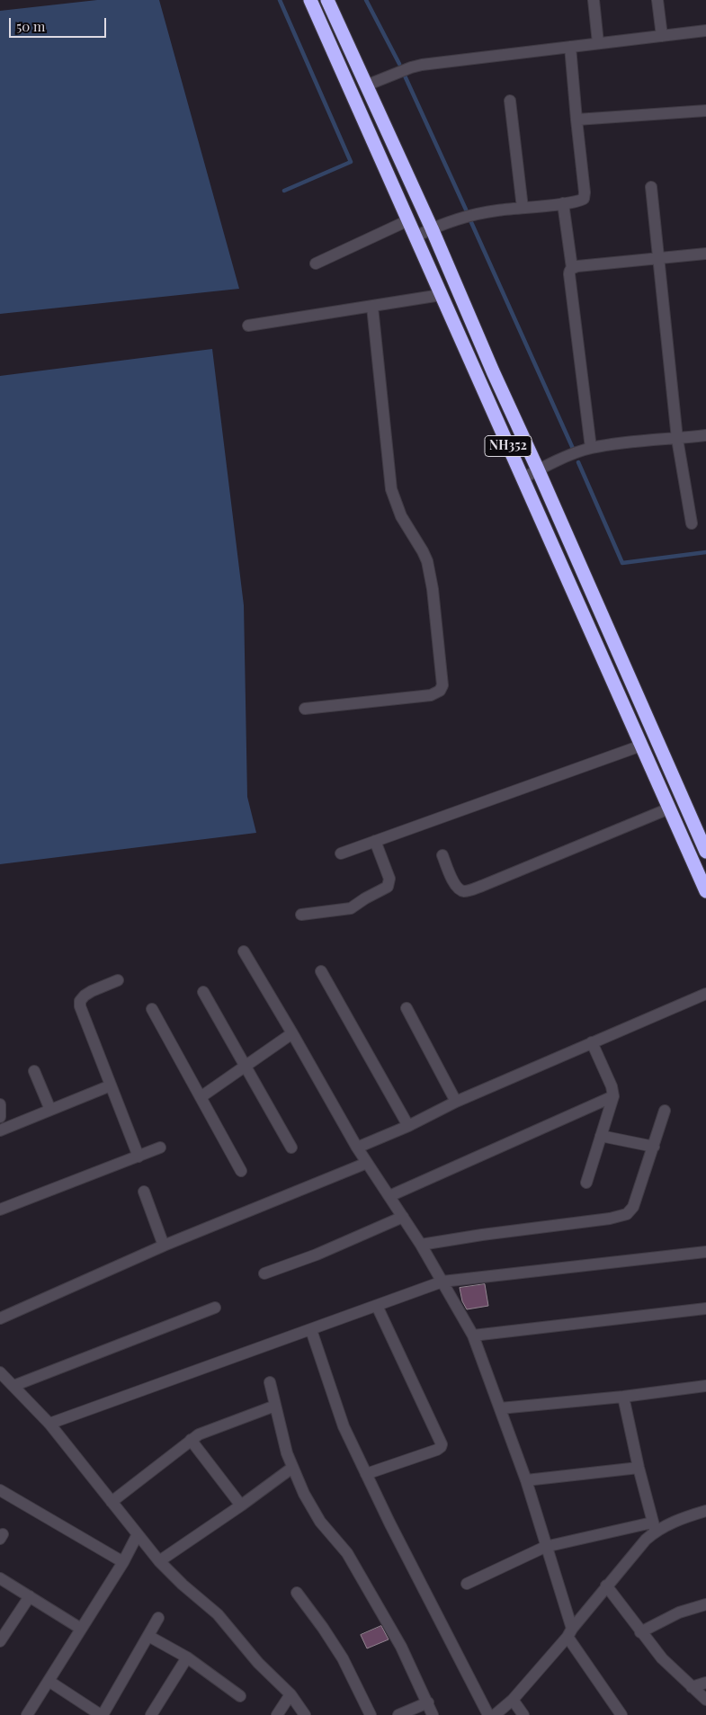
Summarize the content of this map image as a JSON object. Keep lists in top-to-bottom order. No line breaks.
{"streets":{"highway":["NH352"]},"scale_bar":"50 m"}
